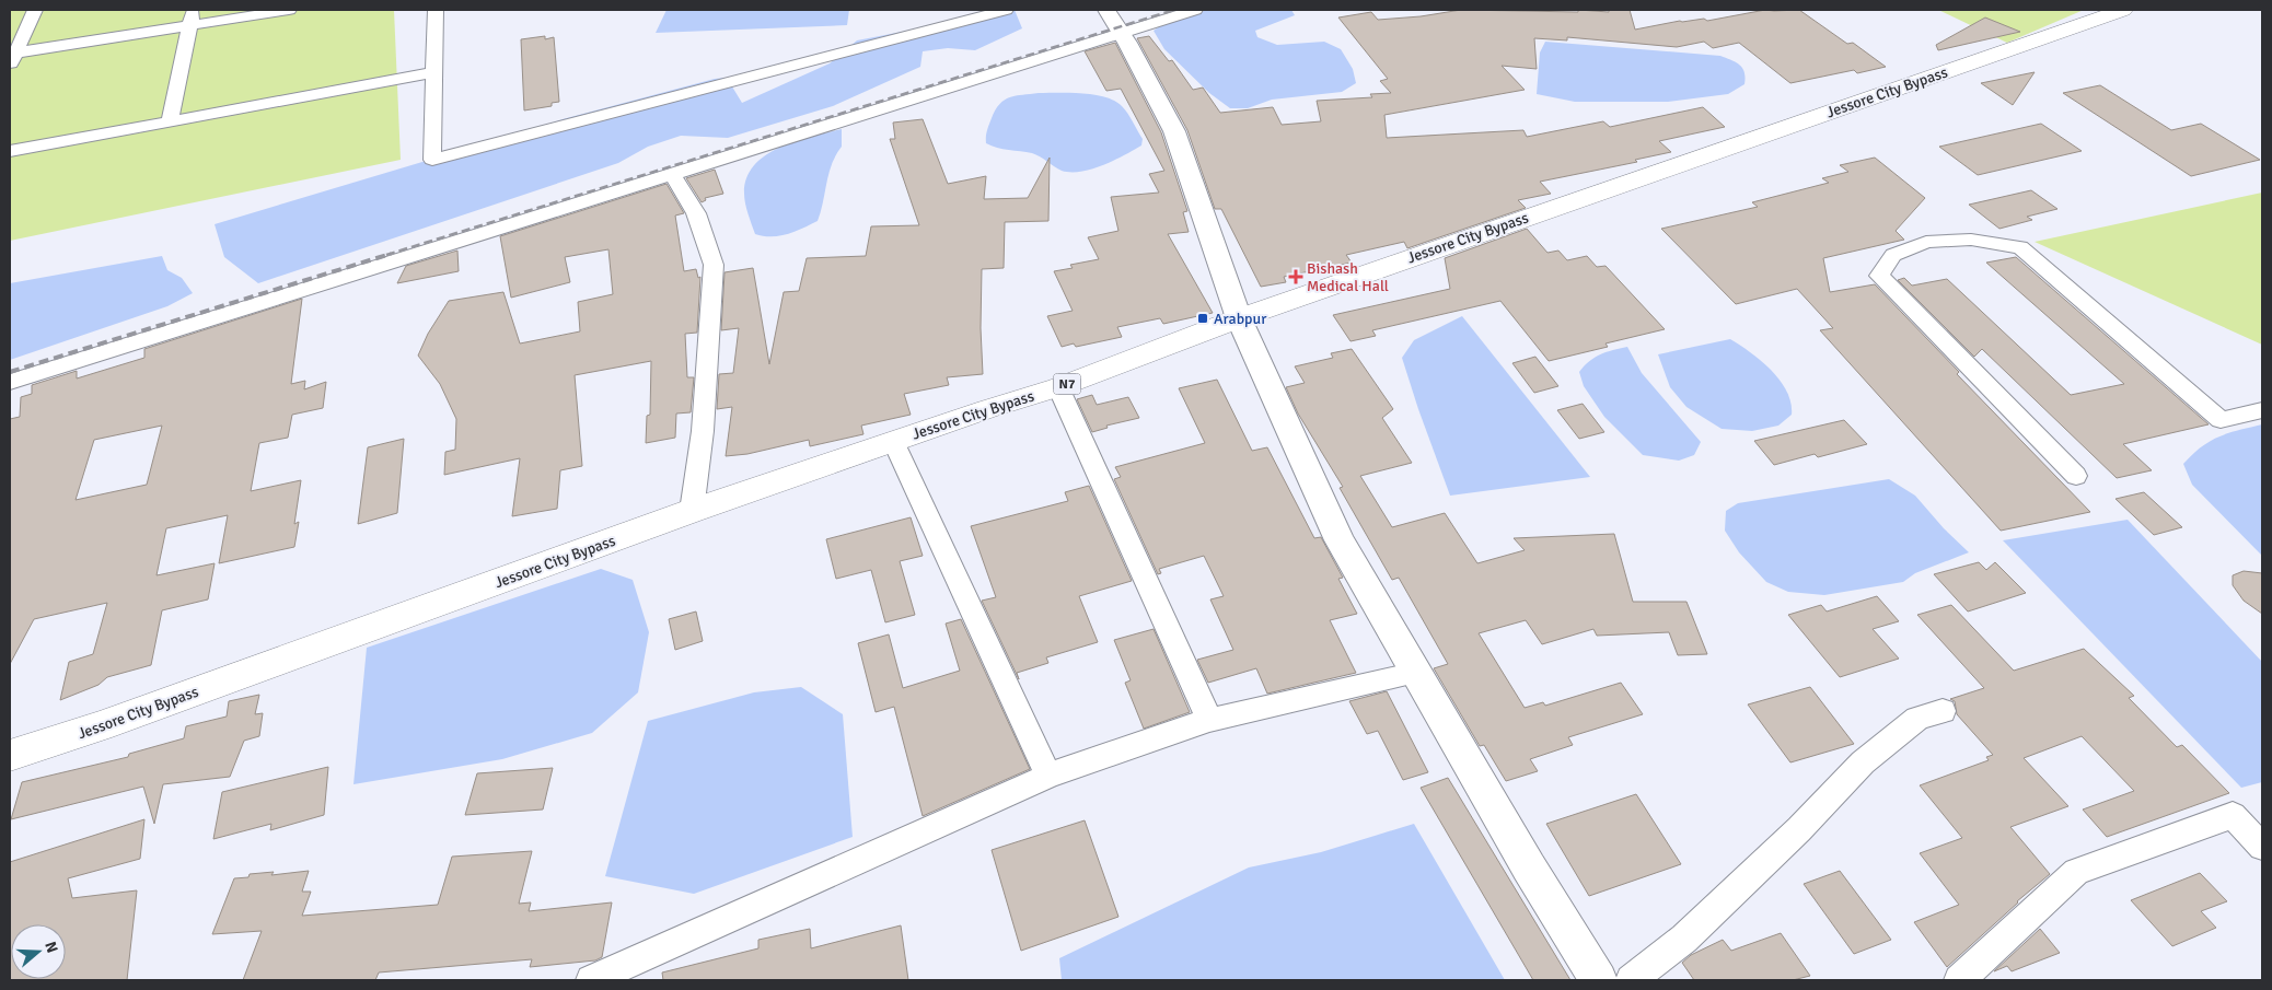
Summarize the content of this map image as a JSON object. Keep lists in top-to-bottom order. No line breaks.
{"streets":{"highway":["Jessore City Bypass","N7"]},"places":{"health":["Bishash Medical Hall"],"transit":["Arabpur"]},"north":"right"}
